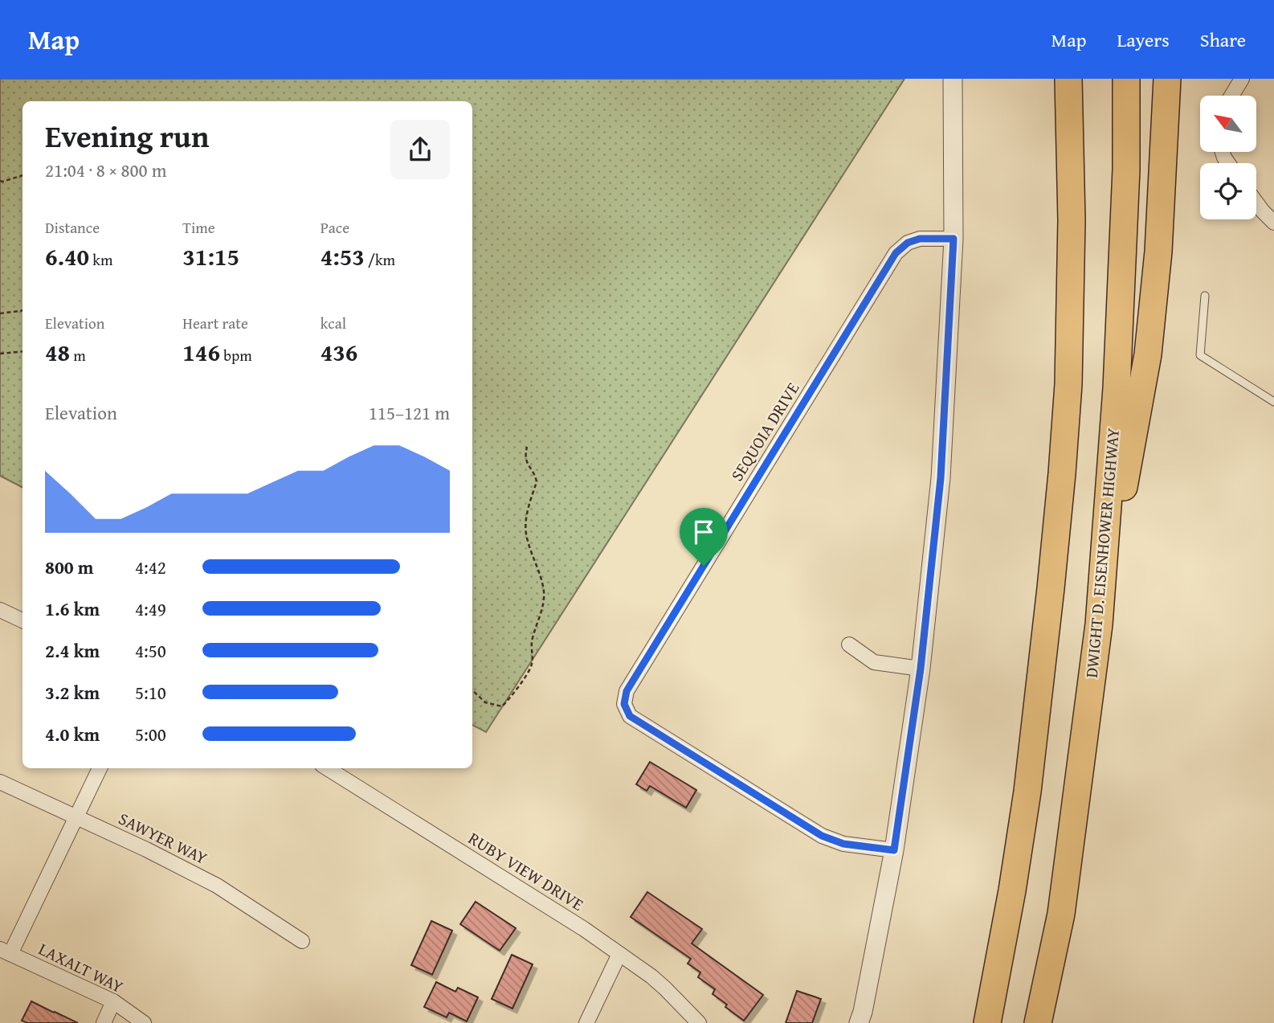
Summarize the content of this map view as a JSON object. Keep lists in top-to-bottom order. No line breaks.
{"streets":{"highway":["DWIGHT D. EISENHOWER HIGHWAY"],"street":["SEQUOIA DRIVE","SAWYER WAY","RUBY VIEW DRIVE","LAXALT WAY"]},"north":"top left","page":{"header":"Map","nav":["Map","Layers","Share"],"heading":["Evening run","21:04 · 8 × 800 m"],"stats":[["Distance","6.40 km"],["Time","31:15"],["Pace","4:53 /km"],["Elevation","48 m"],["Heart rate","146 bpm"],["kcal","436"]],"chart":["Elevation","115–121 m"],"list":[{"name":"800 m","note":"4:42"},{"name":"1.6 km","note":"4:49"},{"name":"2.4 km","note":"4:50"},{"name":"3.2 km","note":"5:10"},{"name":"4.0 km","note":"5:00"}]}}
